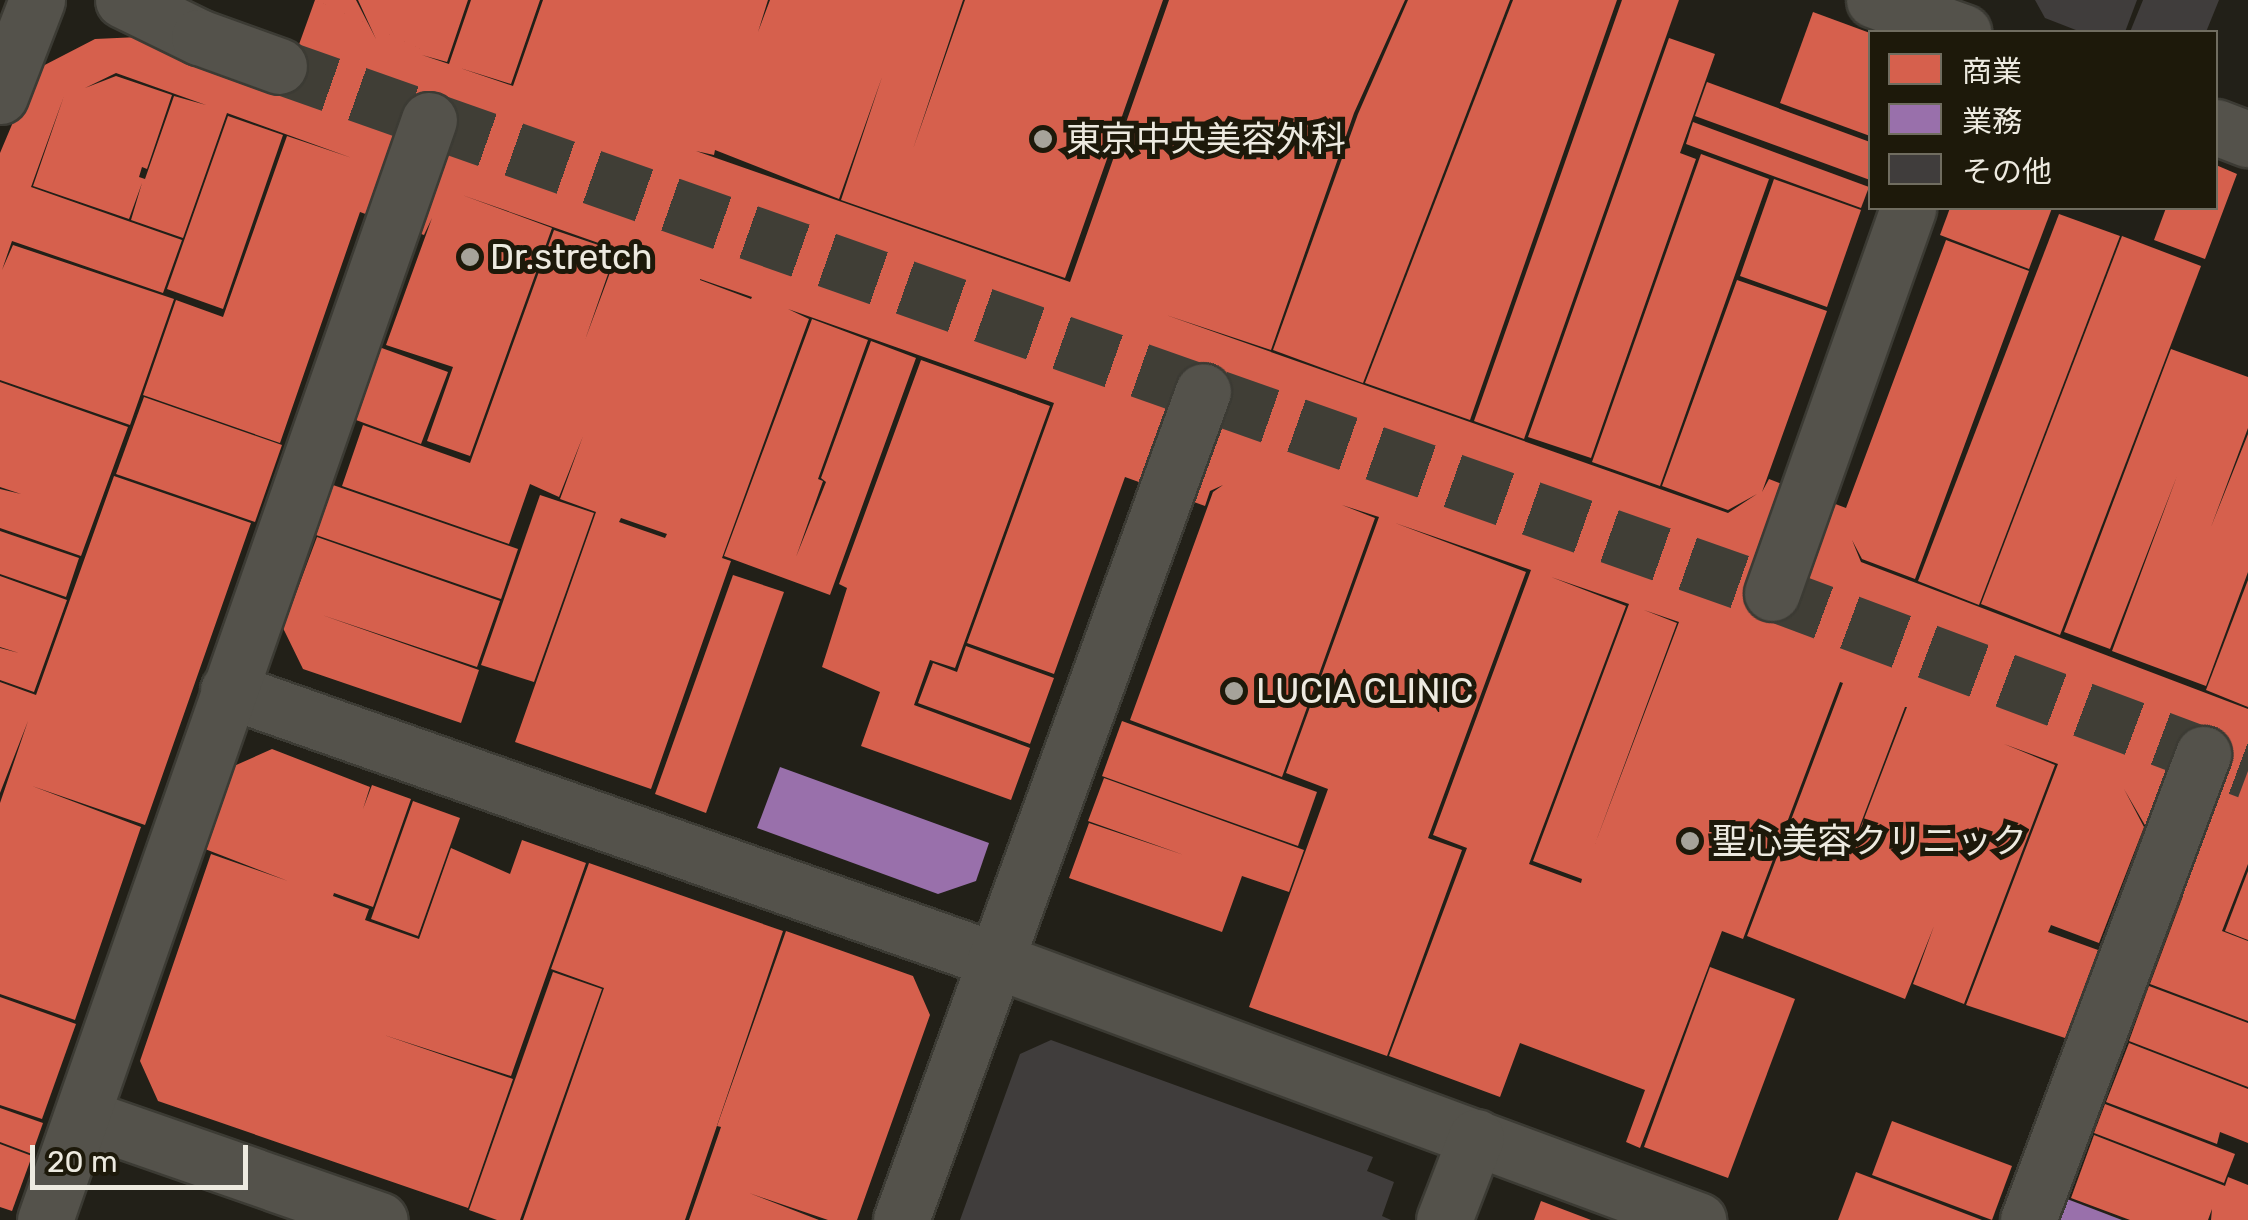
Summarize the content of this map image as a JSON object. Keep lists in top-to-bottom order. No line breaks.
{"places":["東京中央美容外科","Dr.stretch","LUCIA CLINIC","聖心美容クリニック"],"legend":["商業","業務","その他"],"scale_bar":"20 m"}
